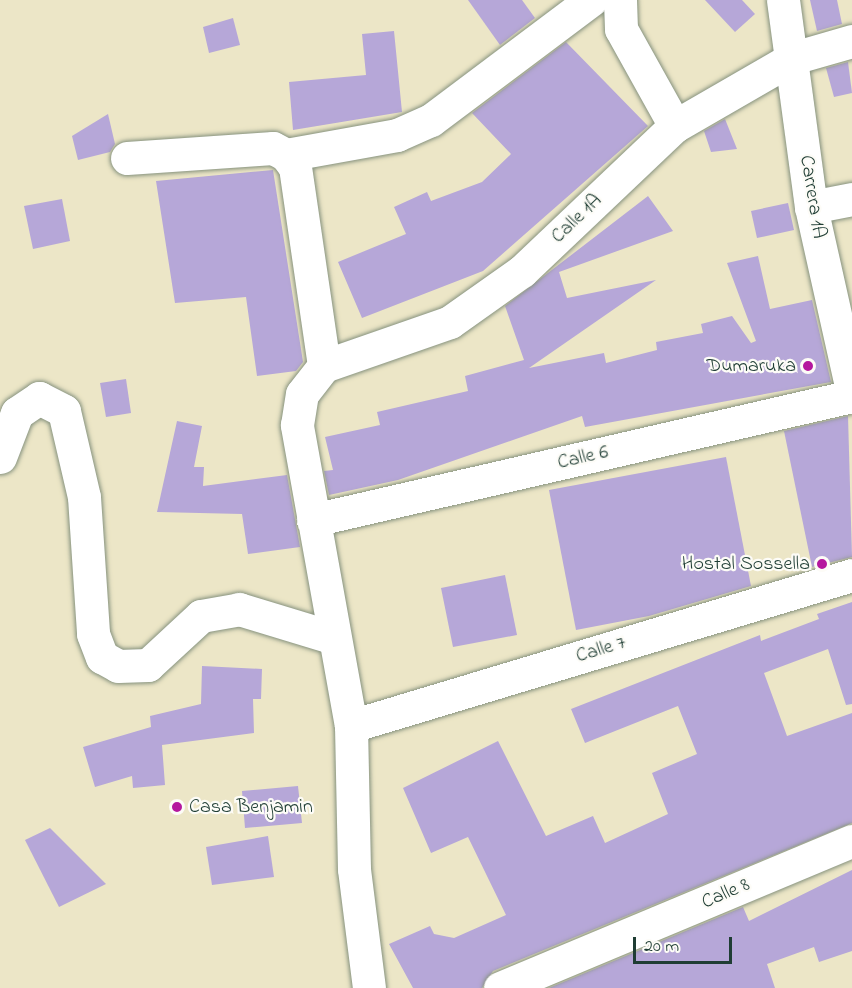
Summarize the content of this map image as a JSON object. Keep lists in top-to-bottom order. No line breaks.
{"streets":{"street":["Carrera 1A","Calle 1A","Calle 6","Calle 7","Calle 8"]},"crossings":[["Carrera 1A","Calle 1A"]],"places":["Dumaruka","Hostal Sossella","Casa Benjamin"],"scale_bar":"20 m"}
